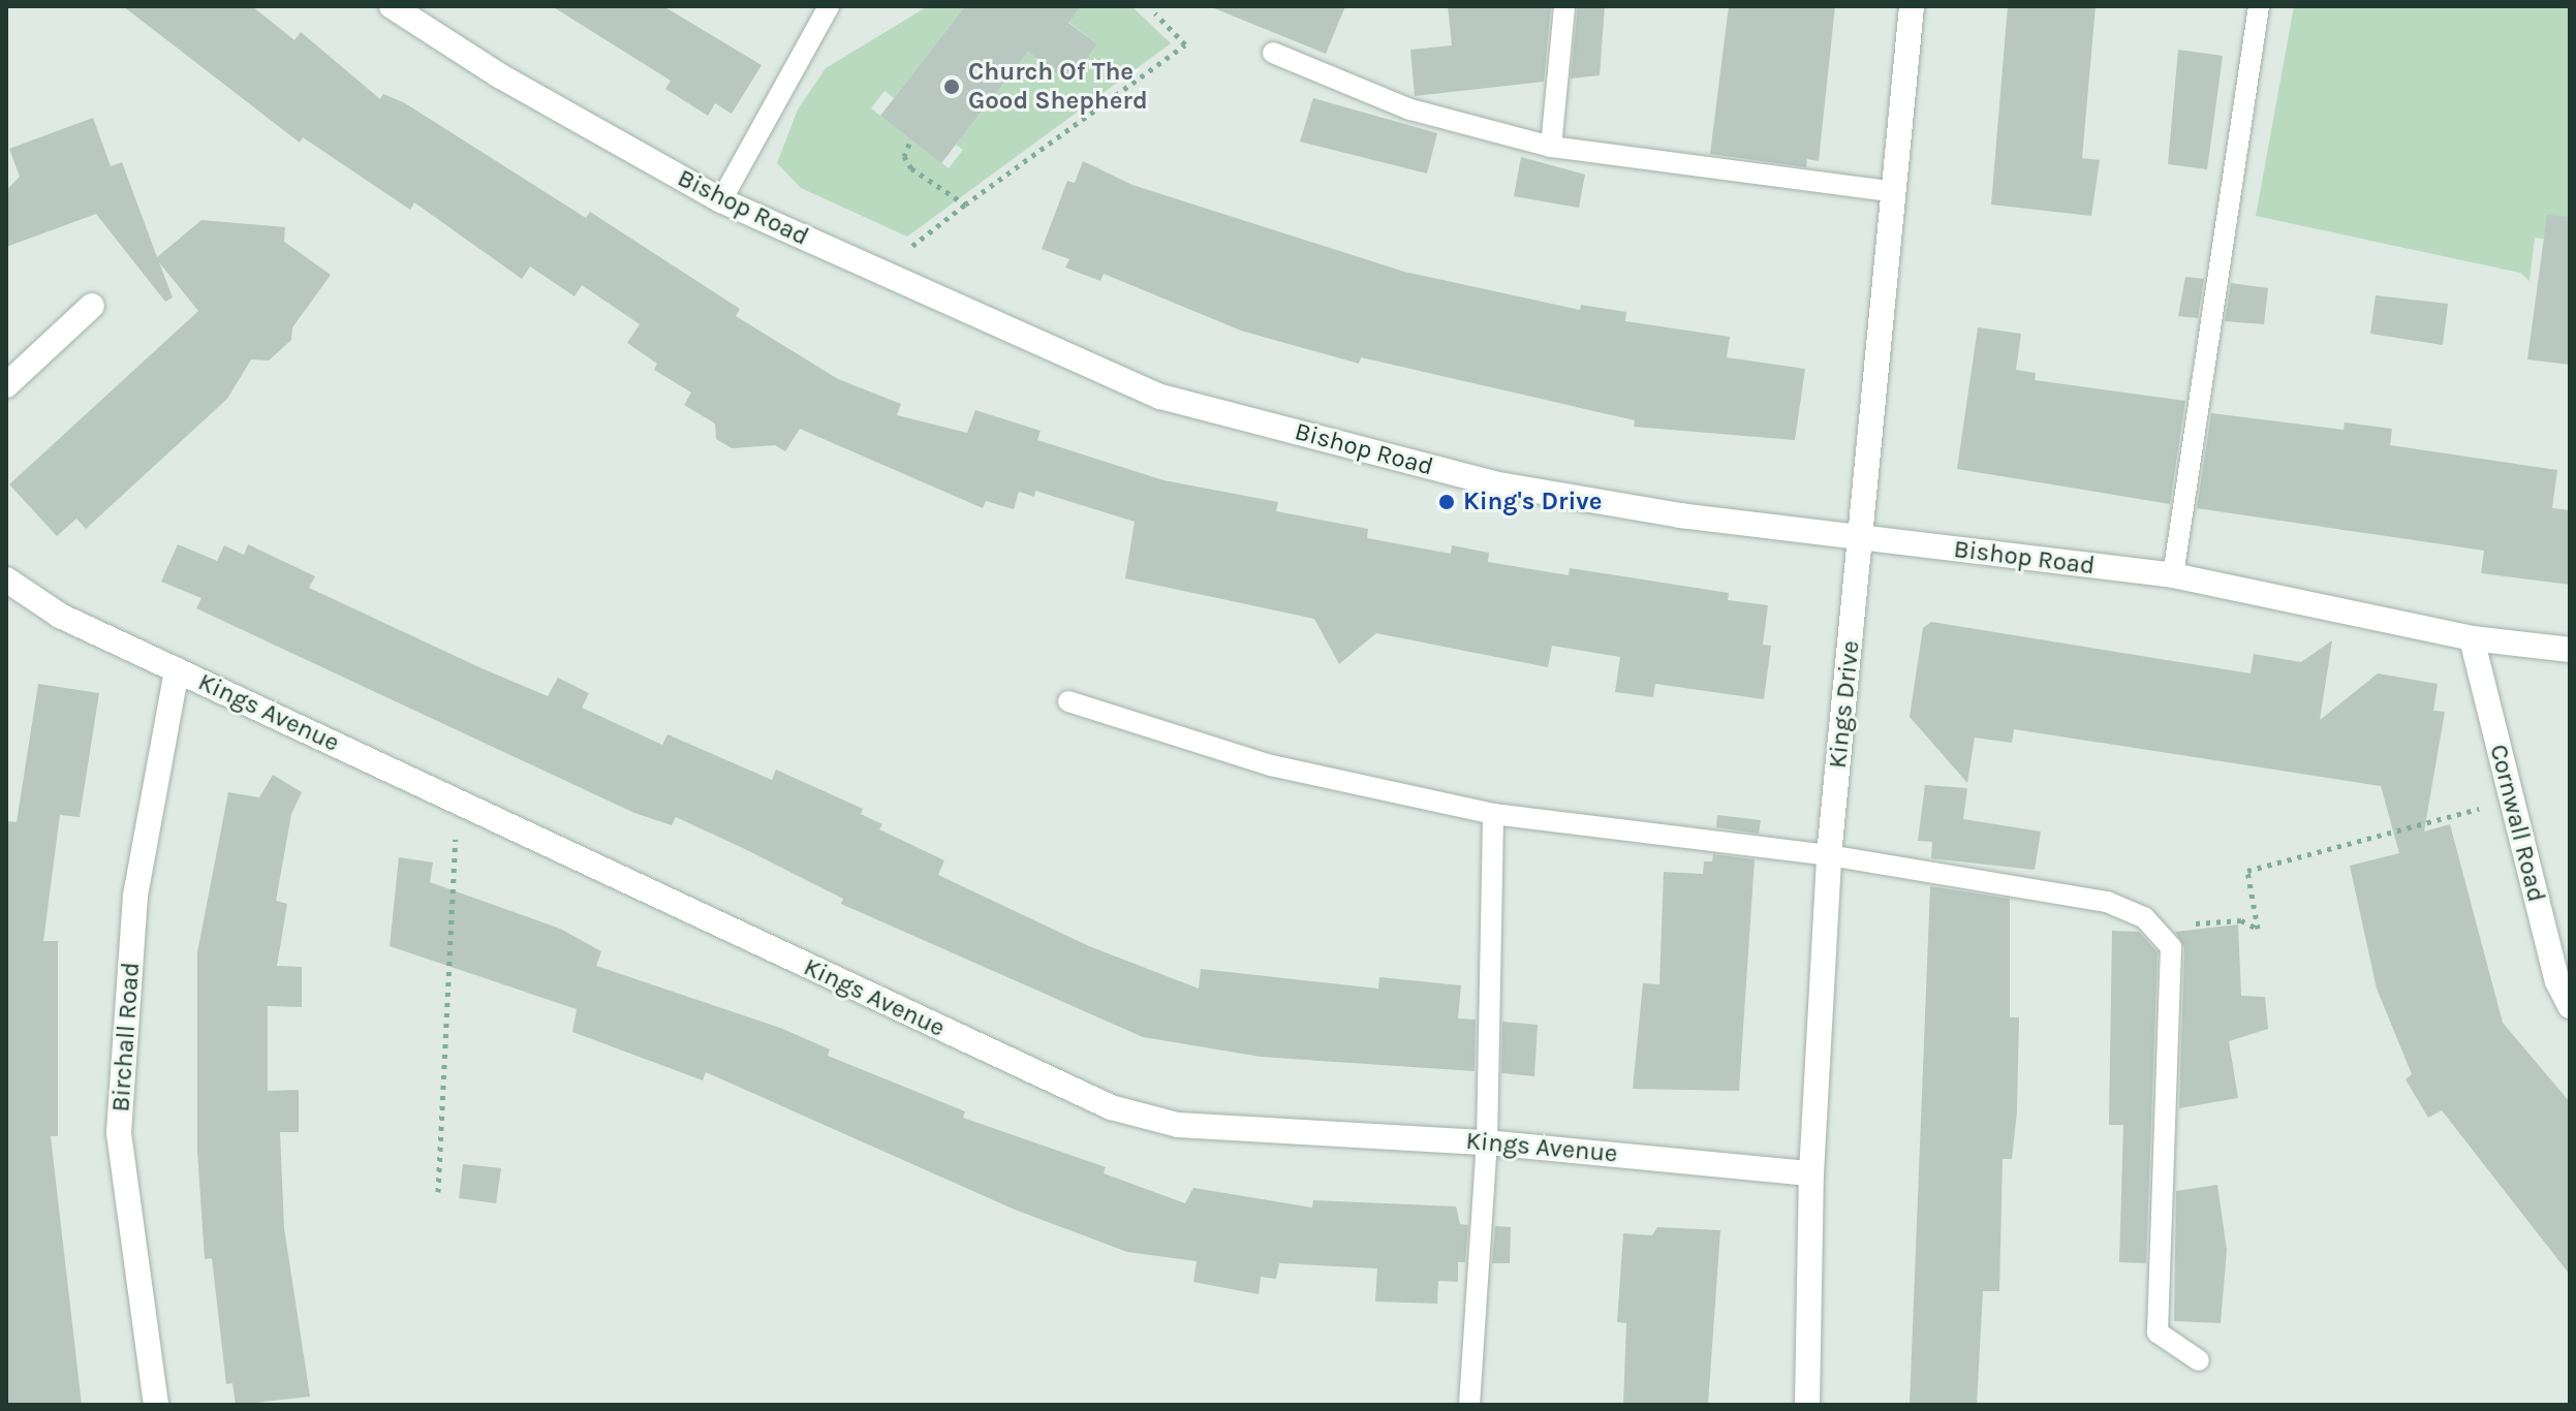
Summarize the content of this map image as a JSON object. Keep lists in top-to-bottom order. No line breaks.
{"streets":{"street":["Bishop Road","Kings Drive","Kings Avenue","Cornwall Road","Birchall Road"]},"crossings":[["Bishop Road","Kings Drive"],["Bishop Road","Cornwall Road"],["Kings Drive","Kings Avenue"],["Kings Avenue","Birchall Road"]],"places":["Church Of The Good Shepherd","King's Drive"]}
